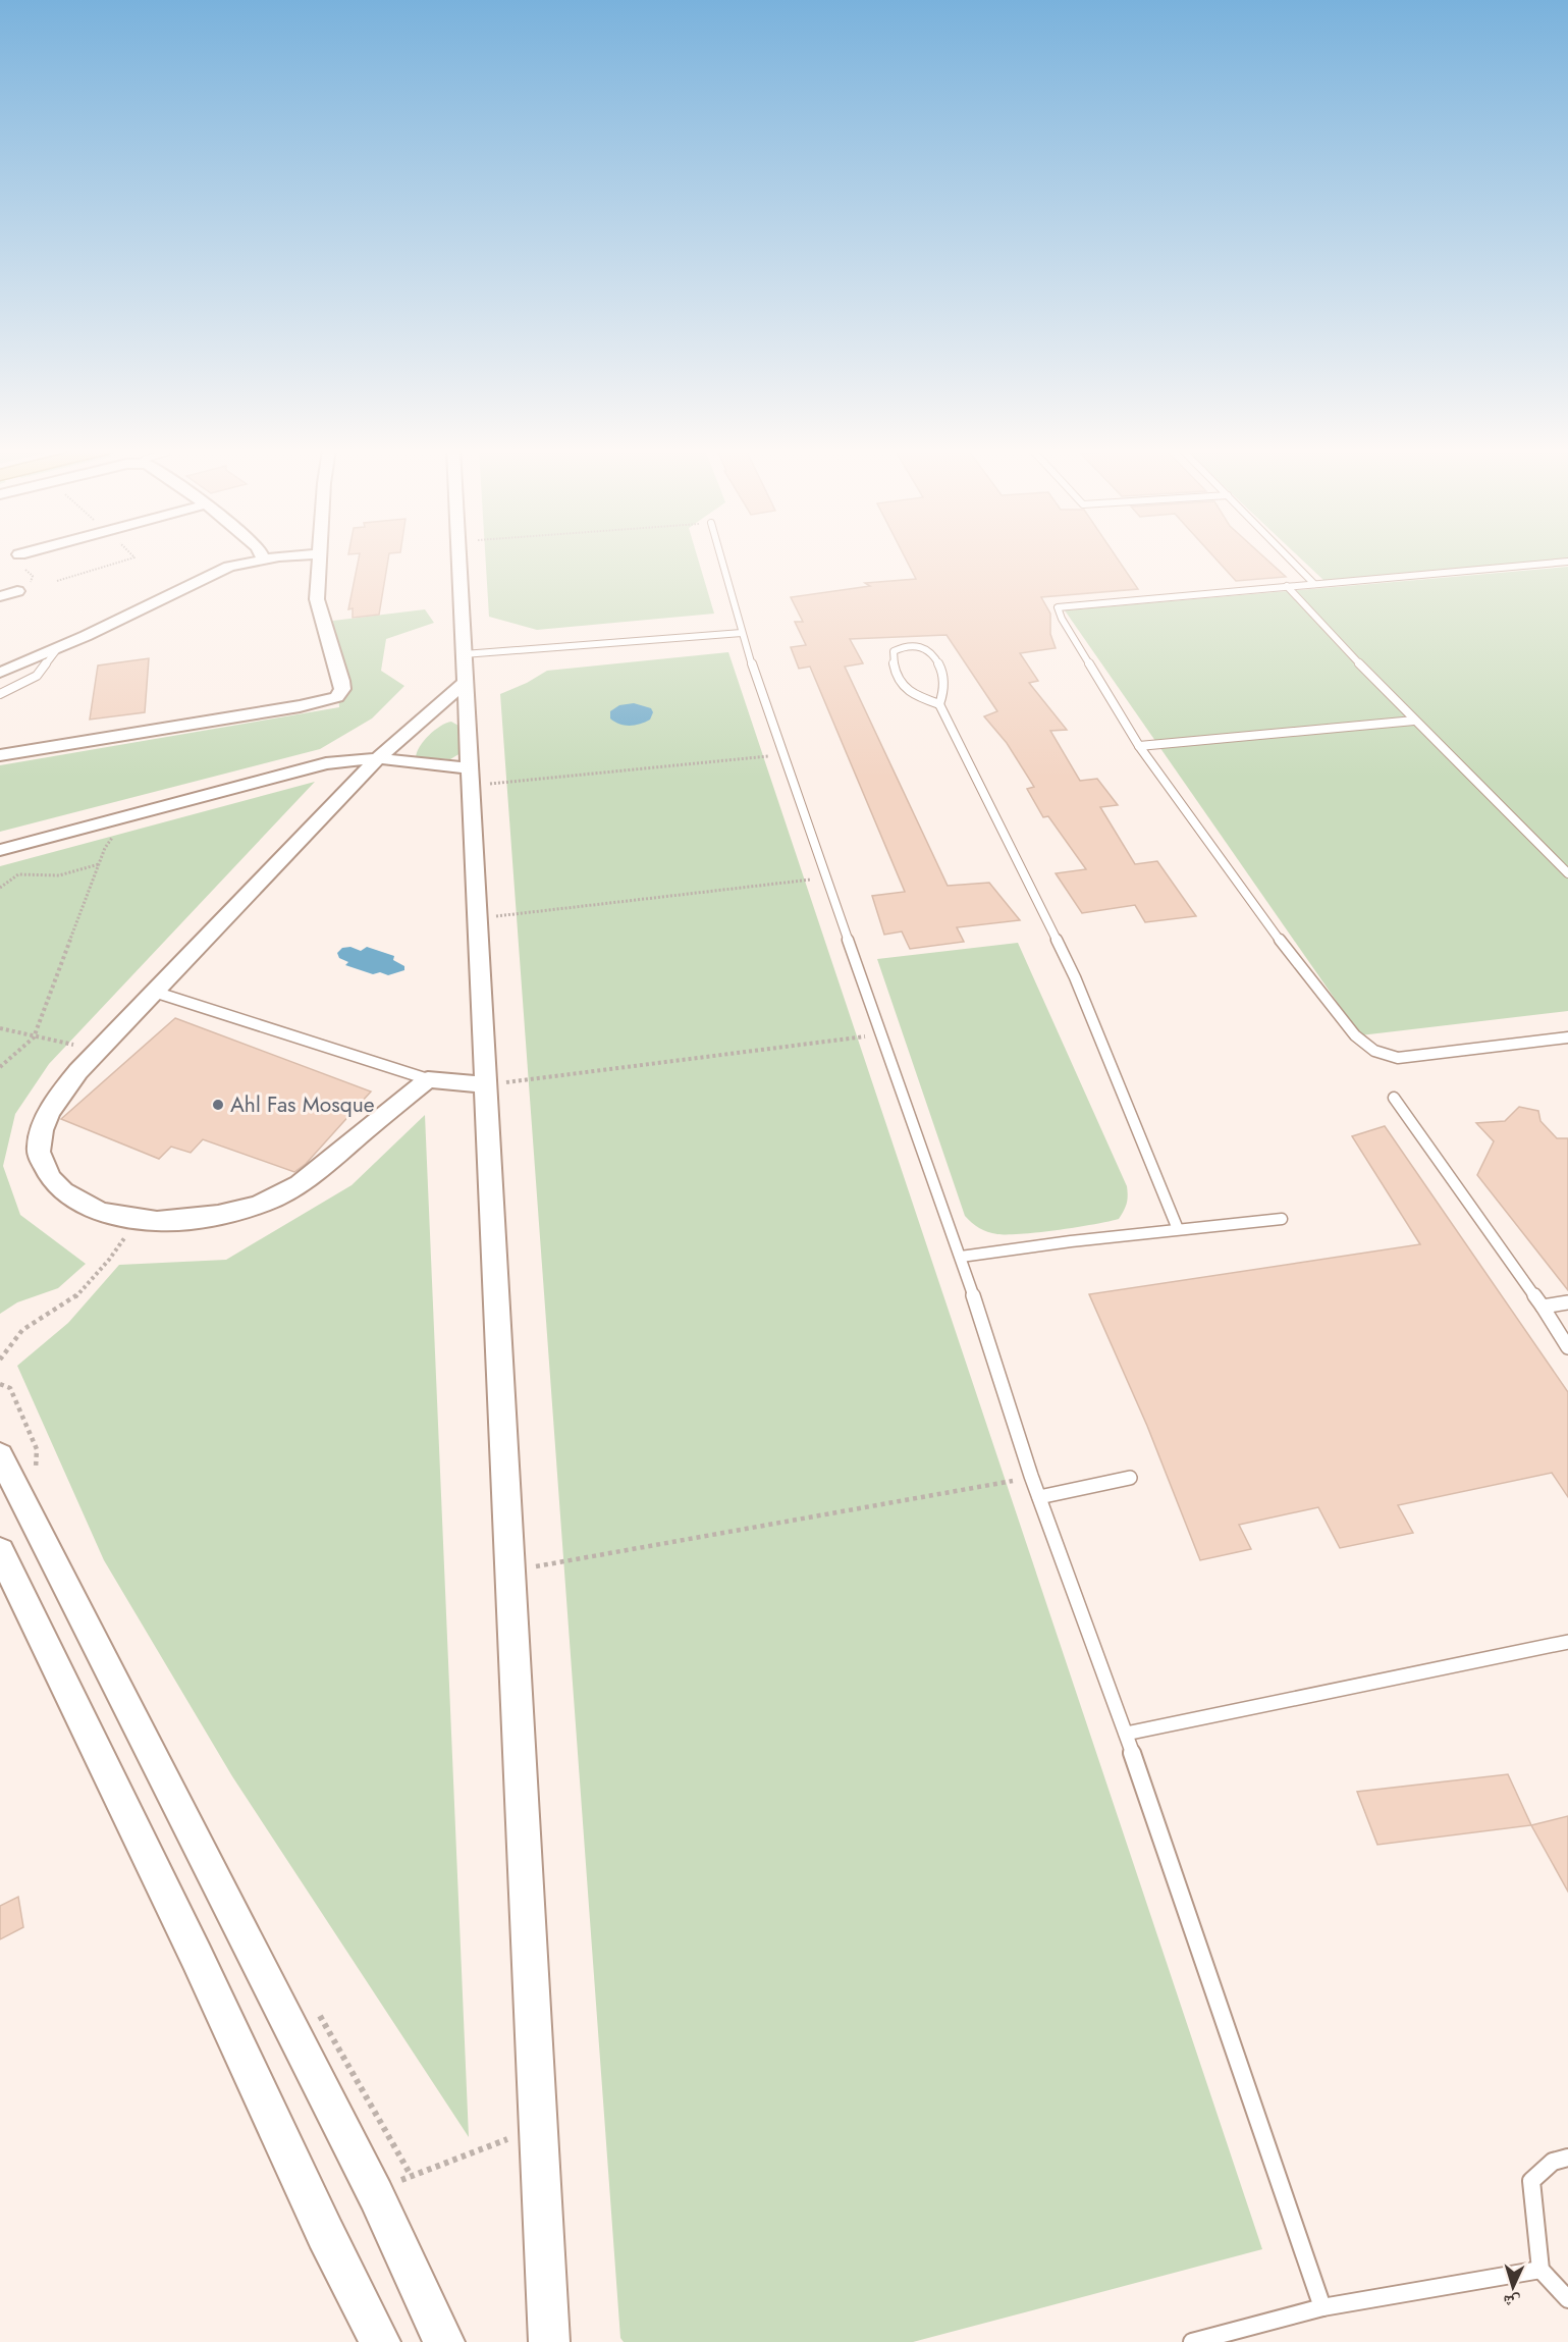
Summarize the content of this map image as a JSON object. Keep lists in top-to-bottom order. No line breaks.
{"places":["Ahl Fas Mosque"],"north":"bottom"}
